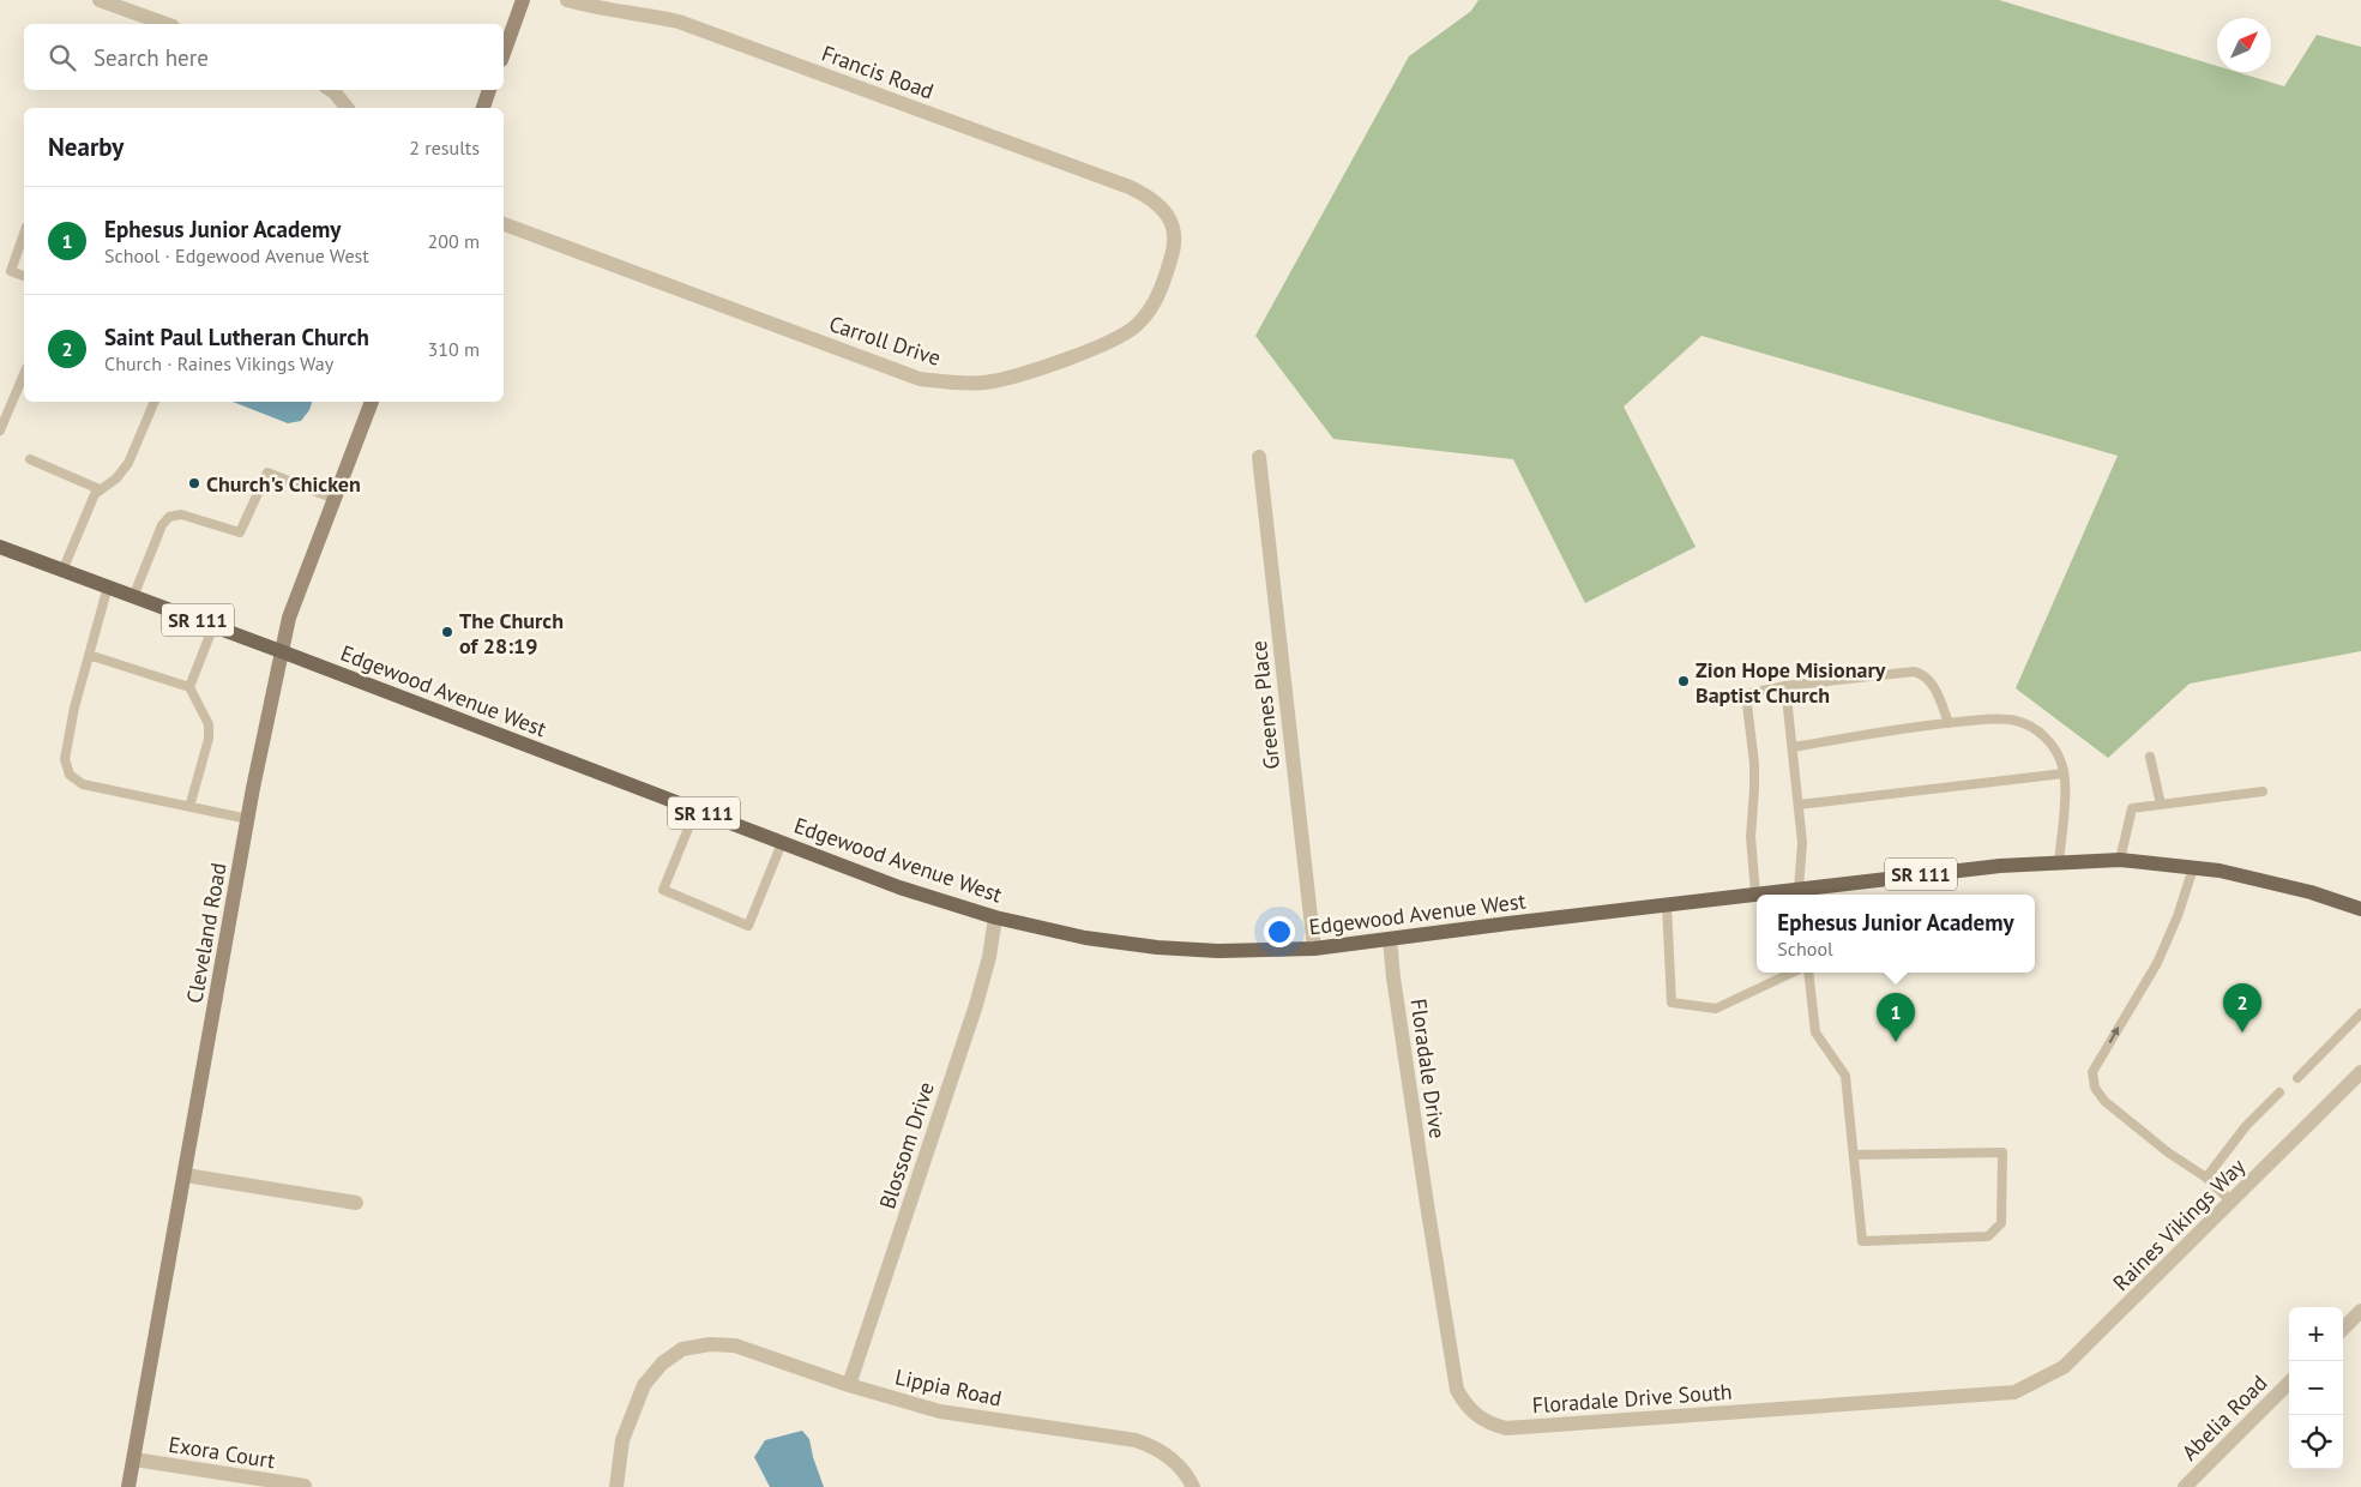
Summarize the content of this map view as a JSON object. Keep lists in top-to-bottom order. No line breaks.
{"streets":{"main road":["SR 111","Edgewood Avenue West"],"street":["Francis Road","Carroll Drive","Greenes Place","Cleveland Road","Floradale Drive","Blossom Drive","Raines Vikings Way","Lippia Road","Floradale Drive South","Abelia Road","Exora Court"]},"crossings":[["Francis Road","Carroll Drive"],["Edgewood Avenue West","Greenes Place"],["Edgewood Avenue West","Cleveland Road"],["Edgewood Avenue West","Floradale Drive"],["Edgewood Avenue West","Blossom Drive"],["Cleveland Road","Exora Court"],["Floradale Drive","Floradale Drive South"],["Blossom Drive","Lippia Road"],["Raines Vikings Way","Floradale Drive South"]],"places":["Church's Chicken","The Church of 28:19","Zion Hope Misionary Baptist Church"],"north":"top right","page":{"search":"Search here","heading":["Nearby","2 results"],"list":[{"mark":"1","name":"Ephesus Junior Academy","note":"School · Edgewood Avenue West","value":"200 m"},{"mark":"2","name":"Saint Paul Lutheran Church","note":"Church · Raines Vikings Way","value":"310 m"}],"popup":["Ephesus Junior Academy","School"],"pins":["2","1"],"map_buttons":["+","−"]}}
